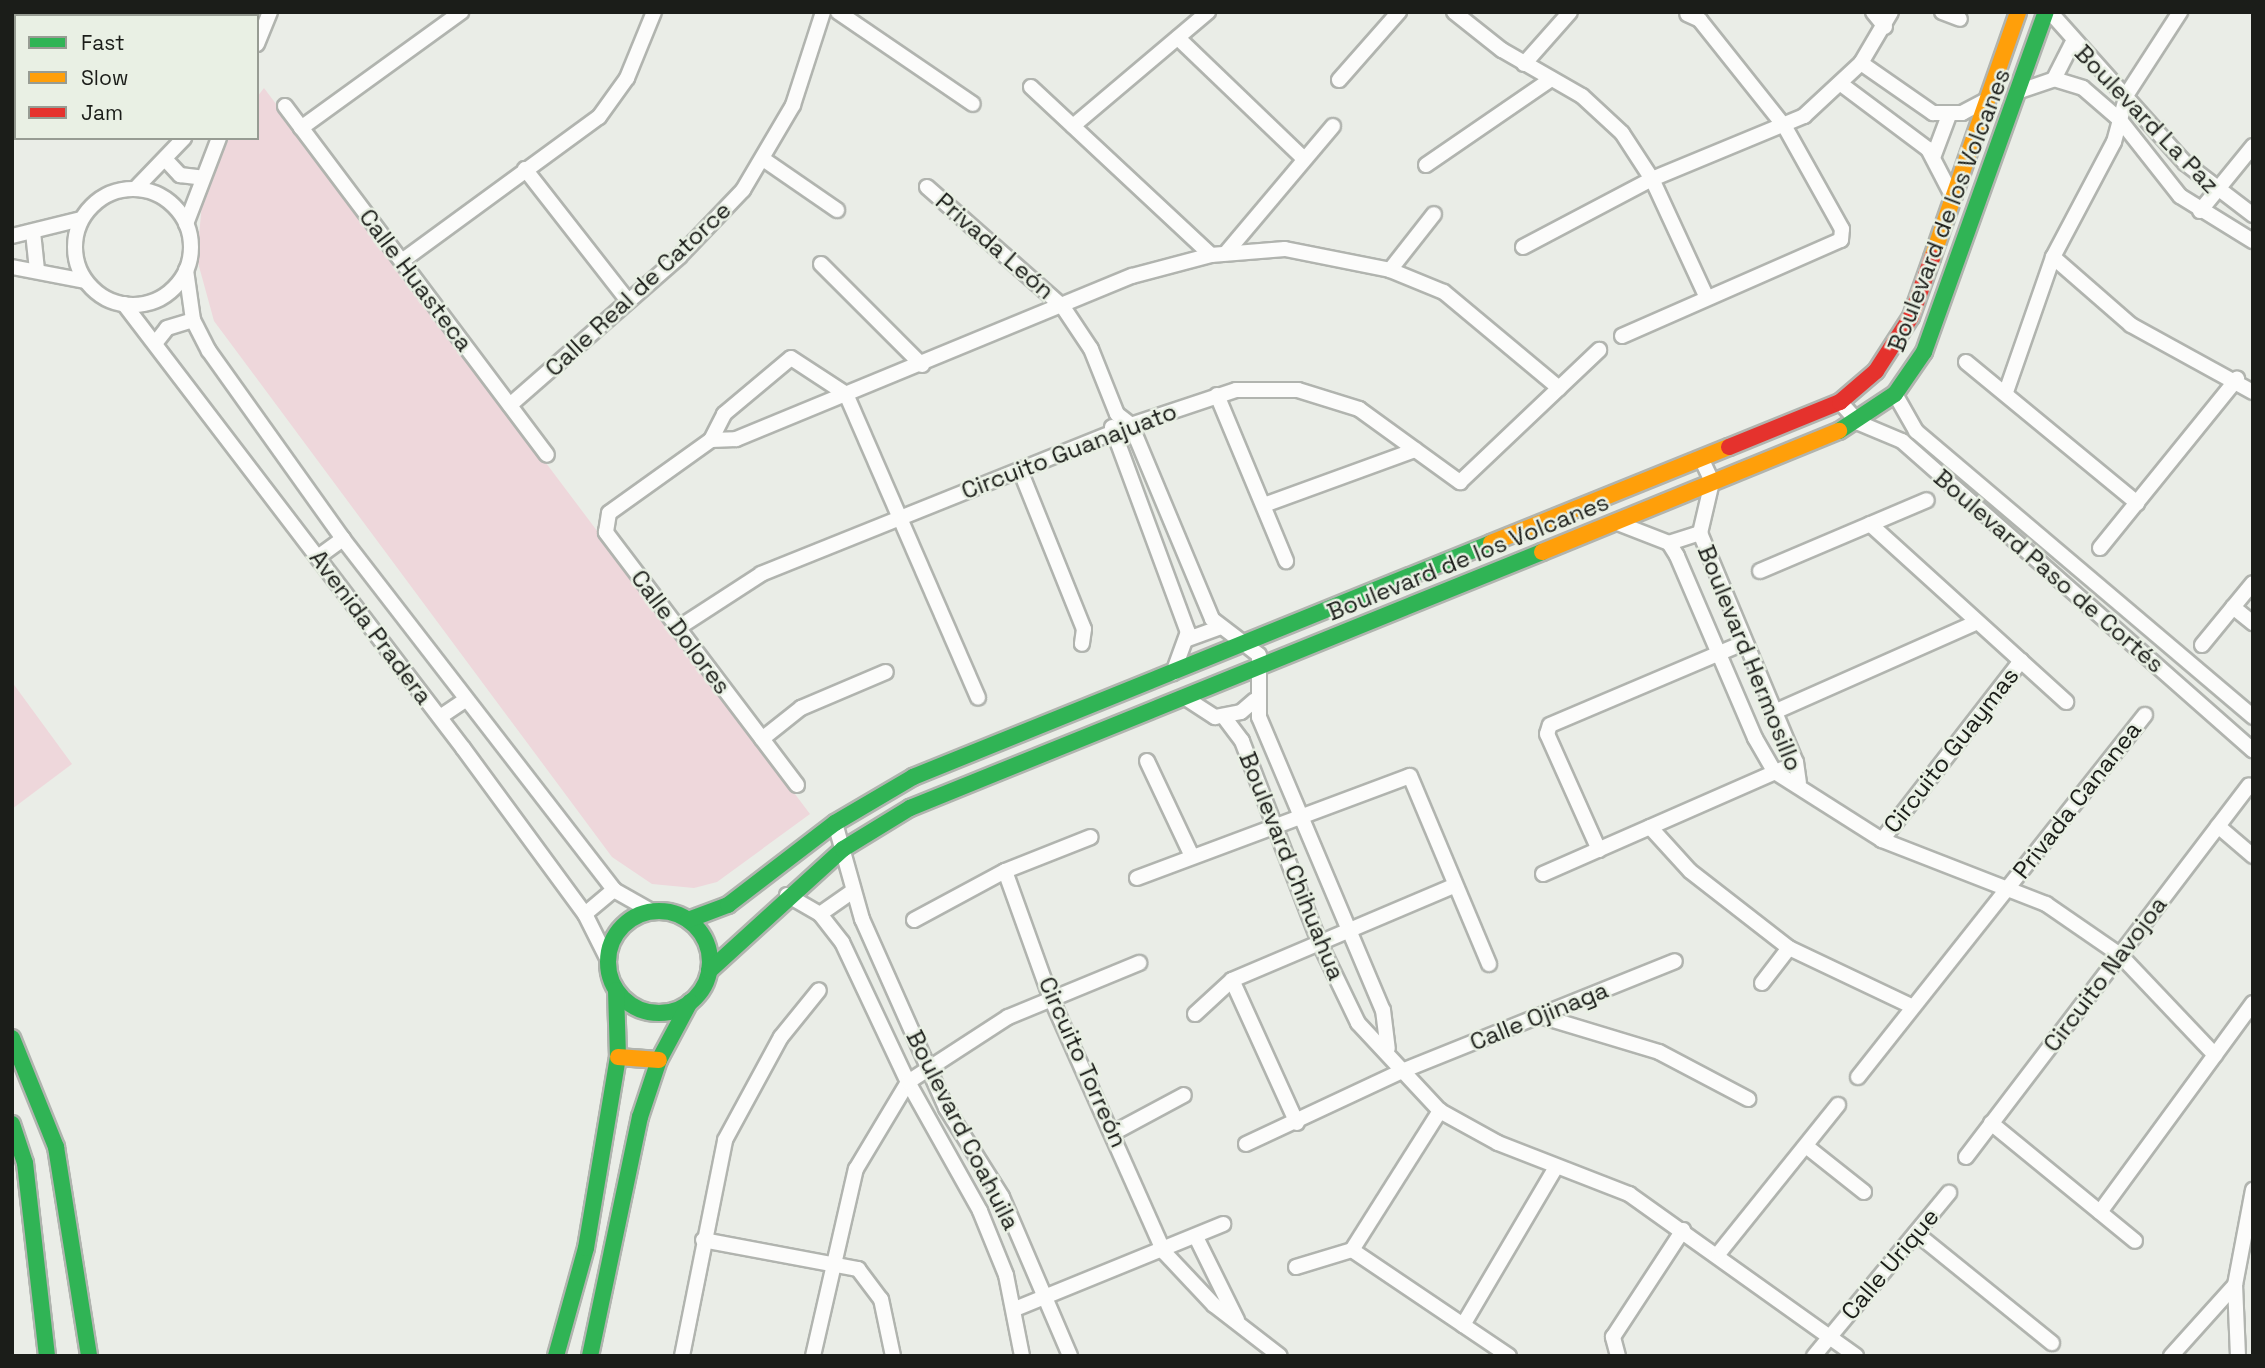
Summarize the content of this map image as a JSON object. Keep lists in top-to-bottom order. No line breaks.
{"streets":{"street":["Boulevard La Paz","Boulevard de los Volcanes","Privada León","Calle Huasteca","Calle Real de Catorce","Circuito Guanajuato","Boulevard Paso de Cortés","Avenida Pradera","Calle Dolores","Boulevard Hermosillo","Circuito Guaymas","Privada Cananea","Boulevard Chihuahua","Circuito Navojoa","Calle Ojinaga","Circuito Torreón","Boulevard Coahuila","Calle Urique"]},"crossings":[["Boulevard La Paz","Boulevard de los Volcanes"],["Boulevard de los Volcanes","Boulevard Paso de Cortés"],["Boulevard de los Volcanes","Avenida Pradera"],["Boulevard de los Volcanes","Boulevard Hermosillo"],["Boulevard de los Volcanes","Boulevard Coahuila"],["Calle Huasteca","Calle Real de Catorce"],["Circuito Guanajuato","Calle Dolores"],["Boulevard Hermosillo","Circuito Guaymas"],["Boulevard Hermosillo","Privada Cananea"],["Boulevard Hermosillo","Circuito Navojoa"],["Boulevard Chihuahua","Calle Ojinaga"],["Boulevard Chihuahua","Calle Urique"]],"legend":["Fast","Slow","Jam"]}
